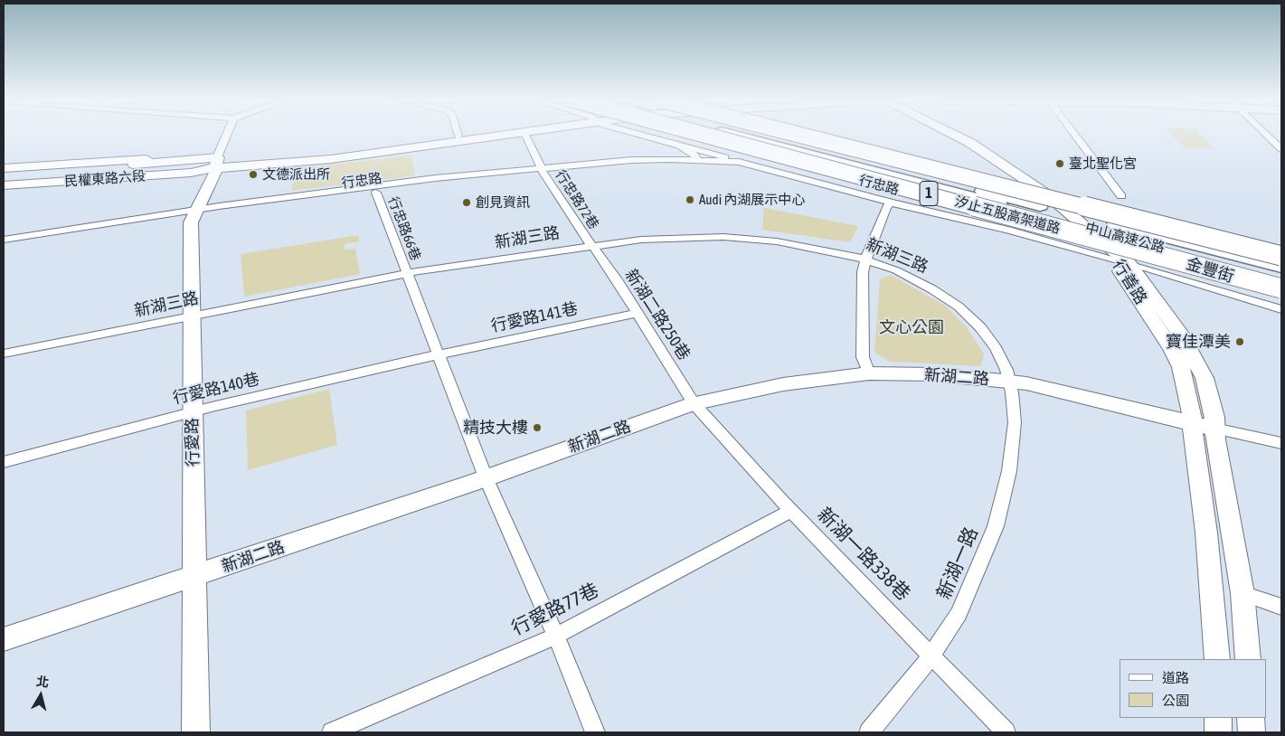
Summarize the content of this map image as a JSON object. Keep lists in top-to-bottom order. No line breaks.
{"streets":{"highway":["1","汐止五股高架道路","中山高速公路"],"main road":["民權東路六段","行善路","新湖二路","行愛路"],"street":["行忠路","行忠路72巷","行忠路66巷","新湖三路","金豐街","新湖二路250巷","行愛路141巷","行愛路140巷","新湖一路338巷","新湖一路","行愛路77巷"]},"crossings":[["民權東路六段","行愛路"],["行忠路","行忠路72巷"],["行忠路","行忠路66巷"],["行忠路","金豐街"],["行忠路","行善路"],["行忠路","行愛路"],["行忠路72巷","新湖三路"],["行忠路72巷","新湖二路250巷"],["行忠路66巷","新湖三路"],["行忠路66巷","行愛路141巷"],["行忠路66巷","新湖二路"],["行忠路66巷","行愛路140巷"],["行忠路66巷","行愛路77巷"],["新湖三路","新湖二路250巷"],["新湖三路","新湖二路"],["新湖三路","行愛路"],["新湖三路","新湖一路"],["金豐街","行善路"],["行善路","新湖二路"],["新湖二路250巷","行愛路141巷"],["新湖二路250巷","新湖二路"],["新湖二路250巷","新湖一路338巷"],["行愛路141巷","行愛路140巷"],["新湖二路","行愛路"],["新湖二路","新湖一路338巷"],["新湖二路","新湖一路"],["行愛路140巷","行愛路"],["新湖一路338巷","新湖一路"],["新湖一路338巷","行愛路77巷"]],"parks":["文心公園"],"places":["臺北聖化宮","文德派出所","Audi 內湖展示中心","創見資訊","寶佳潭美","精技大樓"],"legend":["道路","公園"],"north":"top"}
